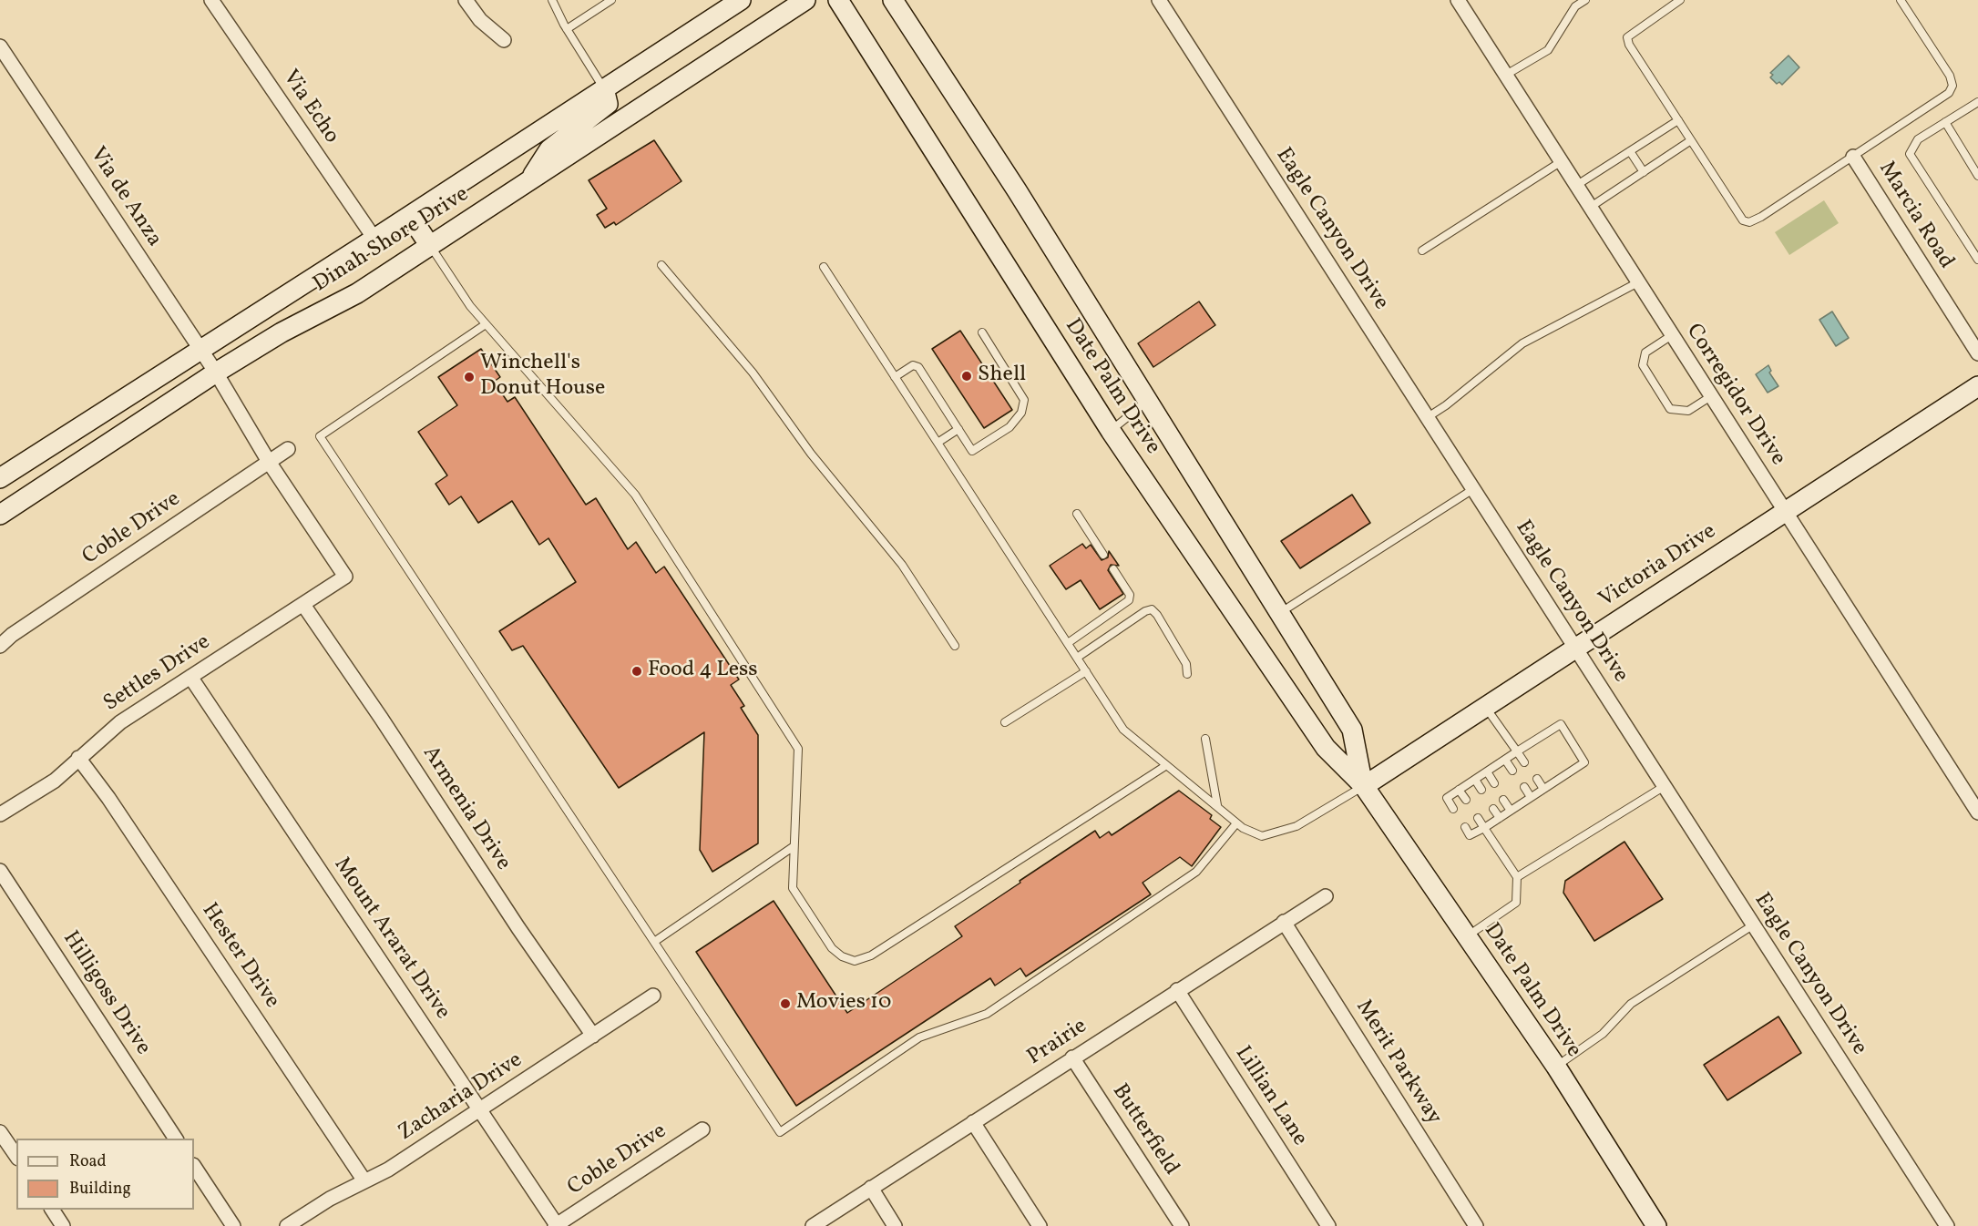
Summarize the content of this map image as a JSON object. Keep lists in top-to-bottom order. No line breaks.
{"streets":{"main road":["Dinah Shore Drive","Date Palm Drive","Victoria Drive"],"street":["Via Echo","Via de Anza","Marcia Road","Eagle Canyon Drive","Corregidor Drive","Coble Drive","Settles Drive","Armenia Drive","Mount Ararat Drive","Hester Drive","Hilligoss Drive","Prairie","Merit Parkway","Lillian Lane","Zacharia Drive","Butterfield"]},"crossings":[["Via Echo","Dinah Shore Drive"],["Via de Anza","Dinah Shore Drive"],["Via de Anza","Coble Drive"],["Via de Anza","Settles Drive"],["Eagle Canyon Drive","Victoria Drive"],["Date Palm Drive","Victoria Drive"],["Corregidor Drive","Victoria Drive"],["Coble Drive","Mount Ararat Drive"],["Settles Drive","Armenia Drive"],["Settles Drive","Mount Ararat Drive"],["Settles Drive","Hester Drive"],["Armenia Drive","Zacharia Drive"],["Mount Ararat Drive","Zacharia Drive"],["Hester Drive","Zacharia Drive"],["Prairie","Merit Parkway"],["Prairie","Lillian Lane"],["Prairie","Butterfield"]],"places":["Shell","Winchell's Donut House","Food 4 Less","Movies 10"],"legend":["Road","Building"]}
